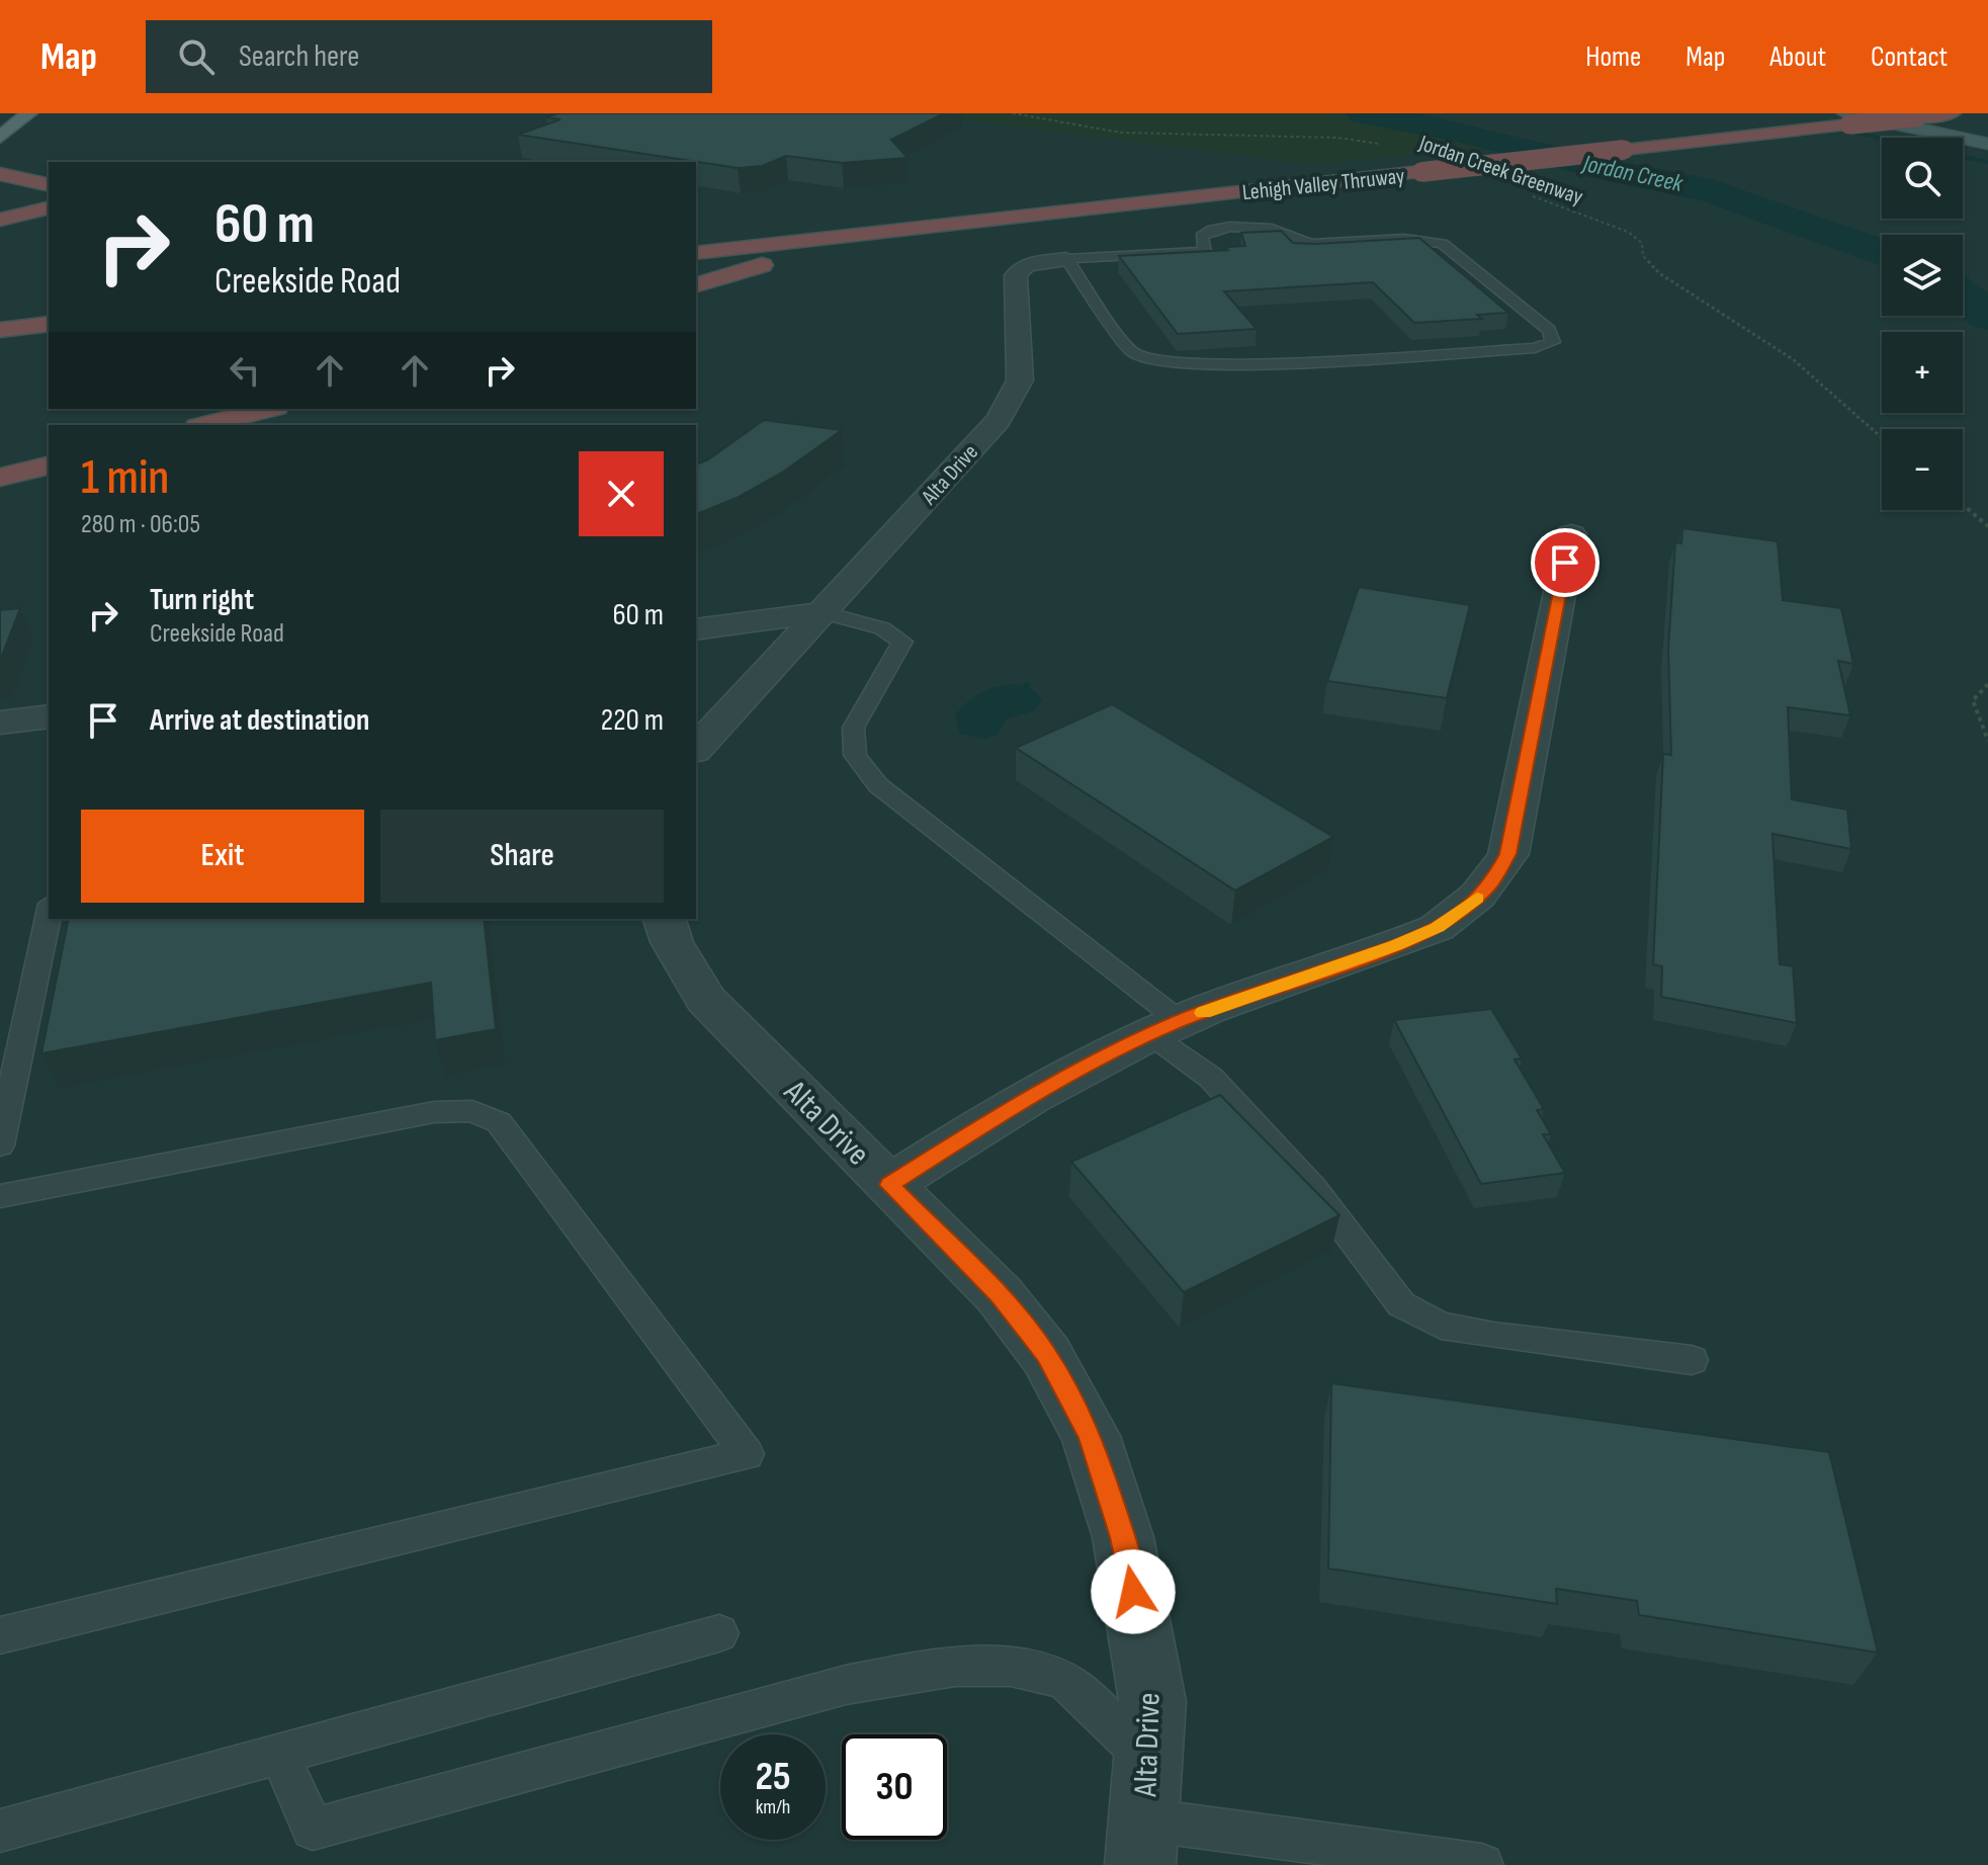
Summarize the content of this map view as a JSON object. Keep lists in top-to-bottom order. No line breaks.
{"streets":{"highway":["Lehigh Valley Thruway"],"street":["Alta Drive"],"path":["Jordan Creek Greenway"]},"water":["Jordan Creek"],"page":{"header":"Map","search":"Search here","nav":["Home","Map","About","Contact"],"map_buttons":["+","−"],"turn":["60 m","Creekside Road"],"heading":["1 min","280 m · 06:05"],"list":[{"name":"Turn right","note":"Creekside Road","value":"60 m"},{"name":"Arrive at destination","value":"220 m"}],"buttons":["Exit","Share"],"speed":"25 km/h","limit":"30"}}
